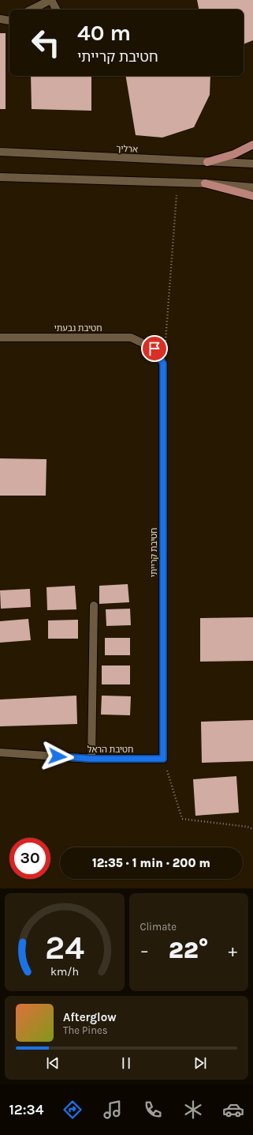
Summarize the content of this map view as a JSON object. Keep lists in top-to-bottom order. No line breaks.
{"streets":{"street":["ארליך","חטיבת גבעתי","חטיבת קרייתי","חטיבת הראל"]},"crossings":[["חטיבת גבעתי","חטיבת קרייתי"],["חטיבת קרייתי","חטיבת הראל"]],"page":{"turn":["40 m","חטיבת קרייתי"],"limit":"30","trip":"12:35 · 1 min · 200 m","tile":"Climate","heat":["−","22°","+"],"song":["Afterglow","The Pines"],"tabs":"12:34","gauge":["24","km/h"]}}
